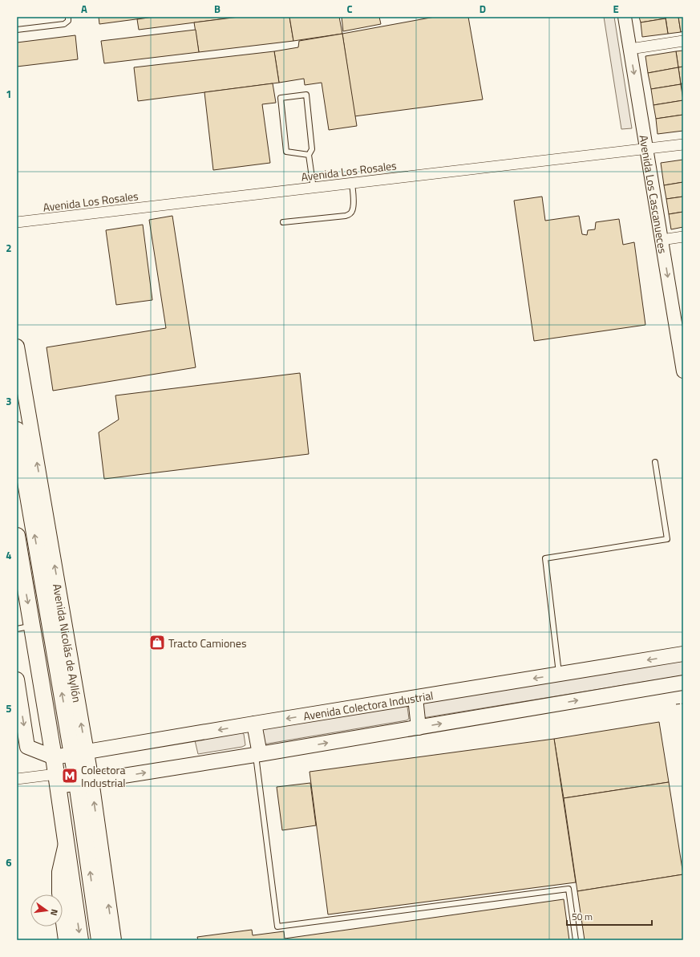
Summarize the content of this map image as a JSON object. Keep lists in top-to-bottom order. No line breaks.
{"streets":{"main road":["Avenida Nicolás de Ayllón","Avenida Colectora Industrial"],"street":["Avenida Los Rosales","Avenida Los Cascanueces"]},"crossings":[["Avenida Los Rosales","Avenida Los Cascanueces"],["Avenida Nicolás de Ayllón","Avenida Colectora Industrial"]],"one_way":["Avenida Los Cascanueces"],"places":{"shop":["Tracto Camiones"],"metro station":["Colectora Industrial"]},"scale_bar":"50 m","north":"right","grid":{"columns":["A","B","C","D","E"],"rows":["1","2","3","4","5","6"]}}
